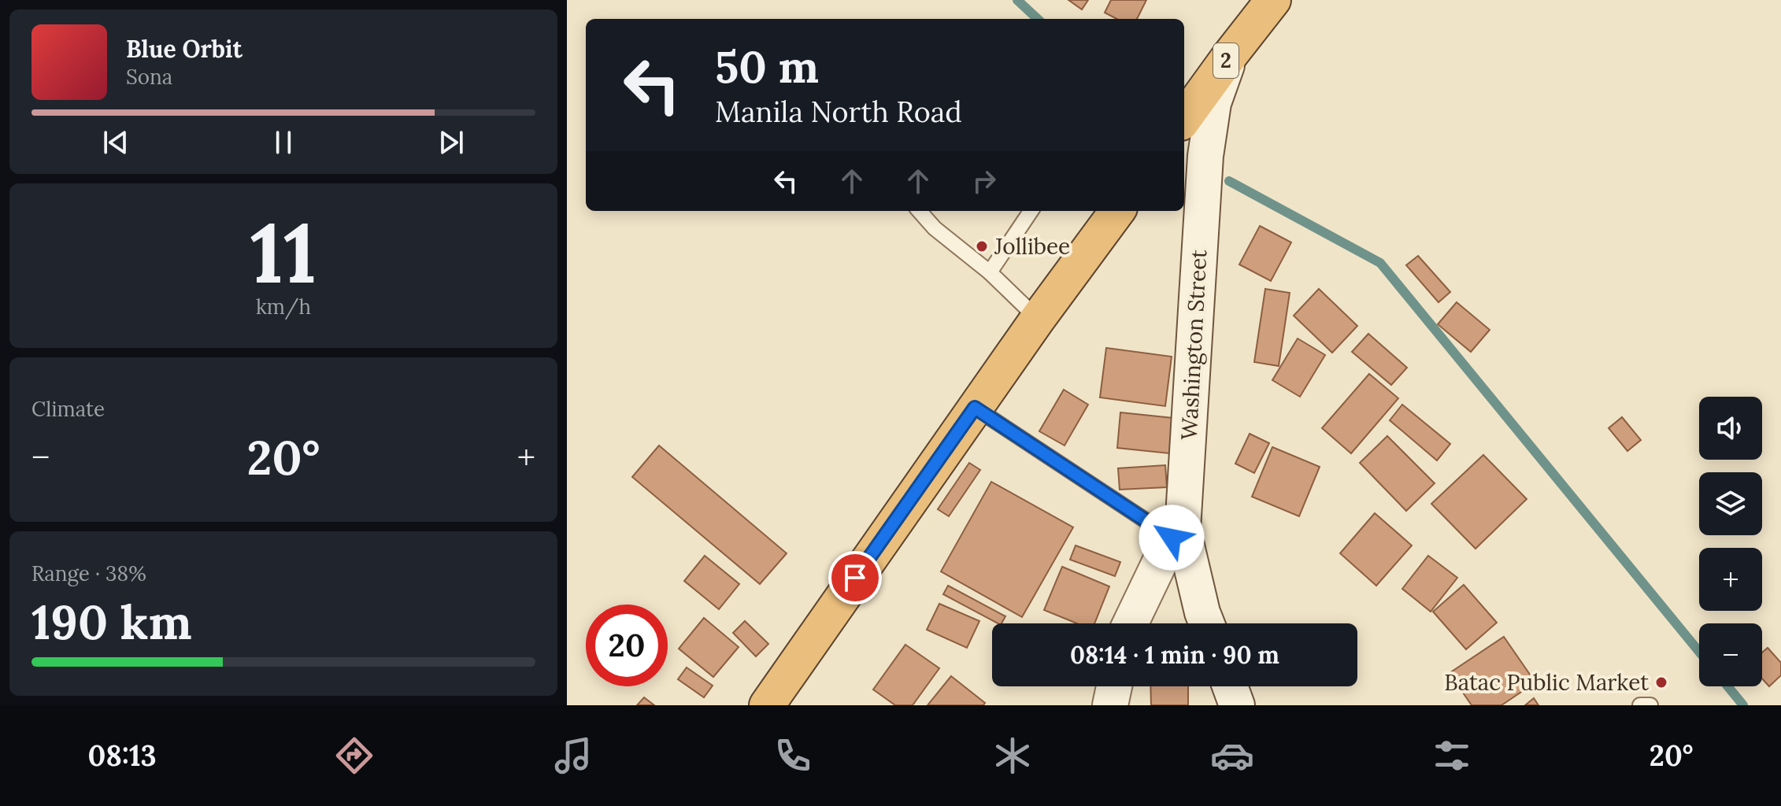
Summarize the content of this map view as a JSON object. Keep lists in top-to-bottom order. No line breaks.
{"streets":{"highway":["2"],"main road":["Washington Street"]},"crossings":[["2","Washington Street"]],"places":["Jollibee","Batac Public Market"],"page":{"turn":["50 m","Manila North Road"],"song":["Blue Orbit","Sona"],"tile":[["11","km/h"],"Climate",["Range · 38%","190 km"]],"map_buttons":["+","−"],"heat":["−","20°","+"],"limit":"20","trip":"08:14 · 1 min · 90 m","tabs":["08:13","20°"]}}
